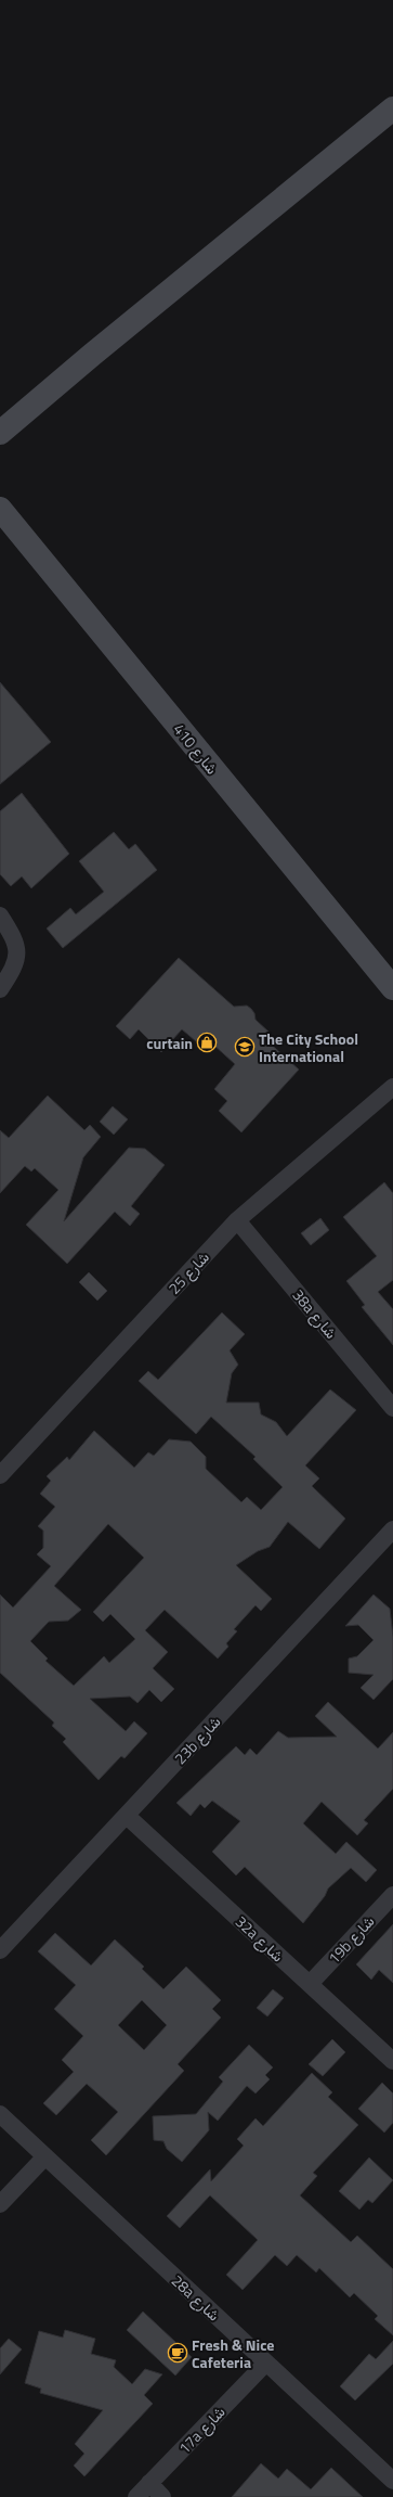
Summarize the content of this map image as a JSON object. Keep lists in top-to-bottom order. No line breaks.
{"streets":{"street":["شارع 410","شارع 25","38a شارع","23b شارع","32a شارع","19b شارع","28a شارع","17a شارع"]},"crossings":[["شارع 25","38a شارع"],["23b شارع","32a شارع"],["32a شارع","19b شارع"],["28a شارع","17a شارع"]],"places":{"shop":["curtain"],"school or university":["The City School International"],"cafe":["Fresh & Nice Cafeteria"]}}
